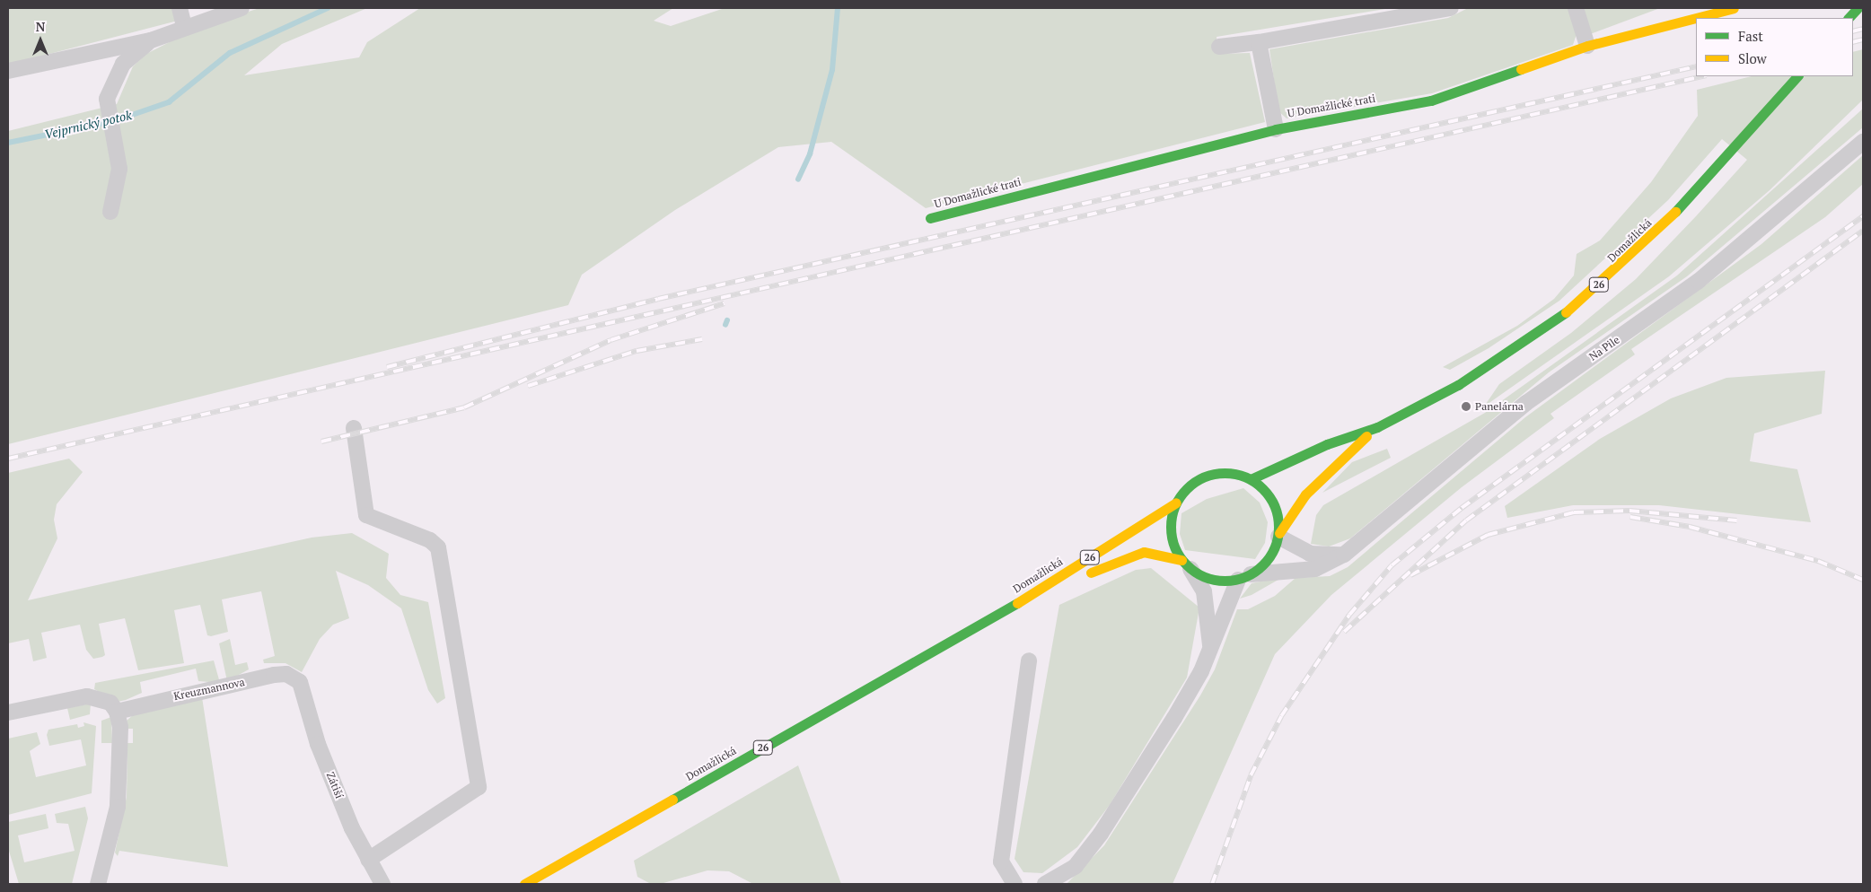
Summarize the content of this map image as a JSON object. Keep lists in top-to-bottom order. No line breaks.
{"streets":{"main road":["U Domažlické trati","Domažlická","26"],"street":["Na Pile","Kreuzmannova","Zátiší"]},"crossings":[["Domažlická","Na Pile"],["Kreuzmannova","Zátiší"]],"water":["Vejprnický potok"],"places":["Panelárna"],"legend":["Fast","Slow"],"north":"top"}
